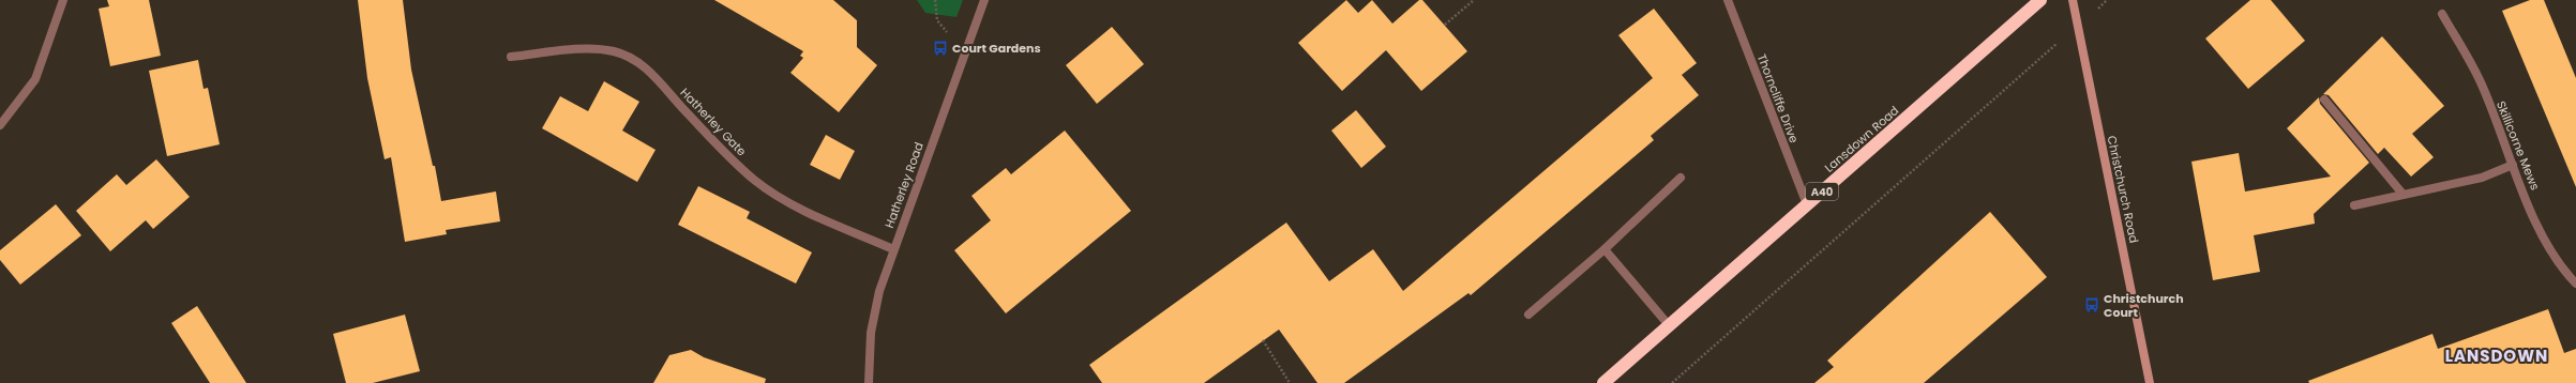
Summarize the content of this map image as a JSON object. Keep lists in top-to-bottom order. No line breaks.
{"streets":{"highway":["Lansdown Road","A40"],"street":["Thorncliffe Drive","Hatherley Gate","Skillicorne Mews","Hatherley Road","Christchurch Road"]},"crossings":[["Thorncliffe Drive","Lansdown Road"],["Hatherley Gate","Hatherley Road"]],"districts":["LANSDOWN"],"places":{"bus stop":["Court Gardens","Christchurch Court"]}}
